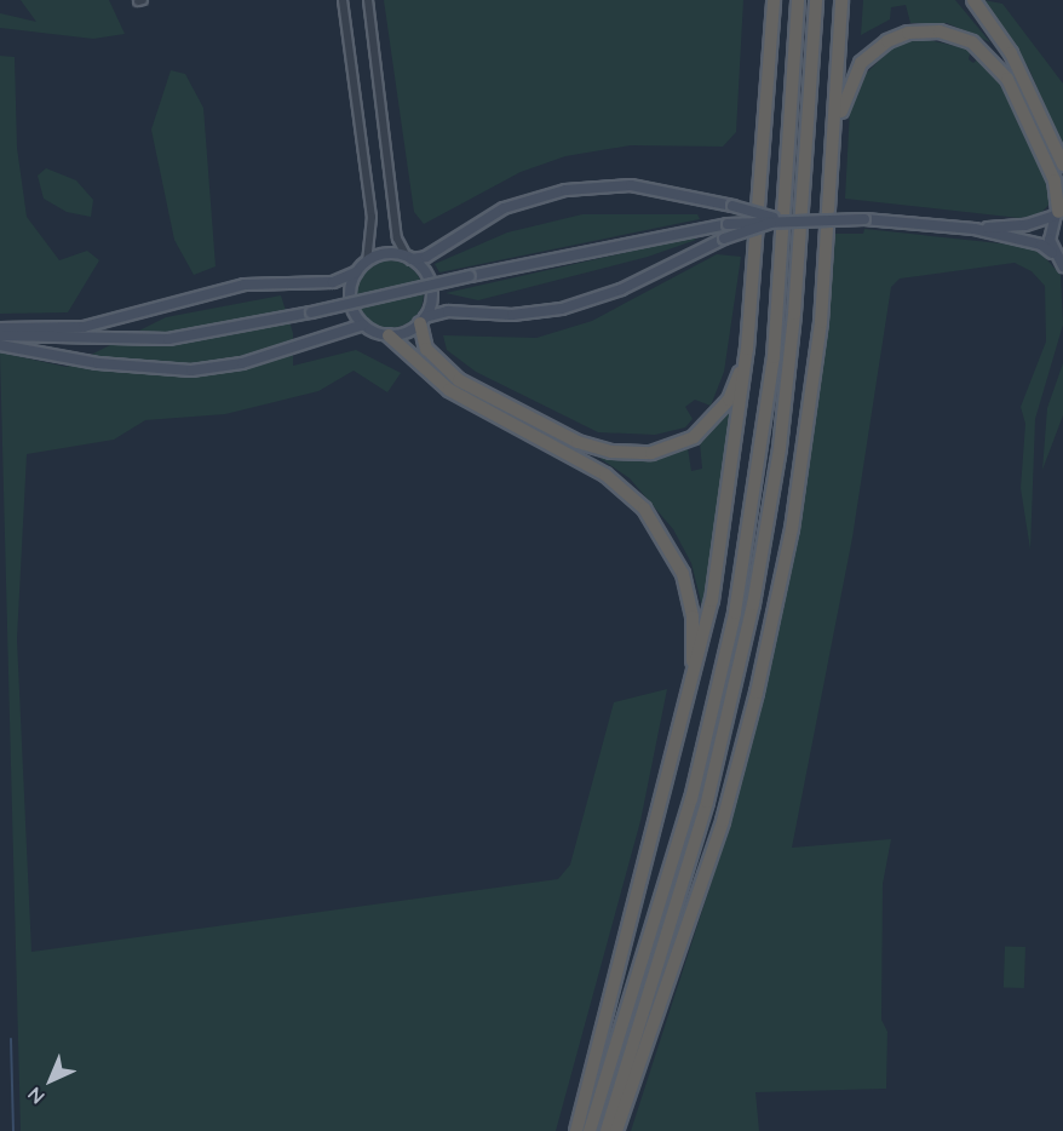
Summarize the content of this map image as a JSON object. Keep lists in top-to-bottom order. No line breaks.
{"north":"bottom left"}
